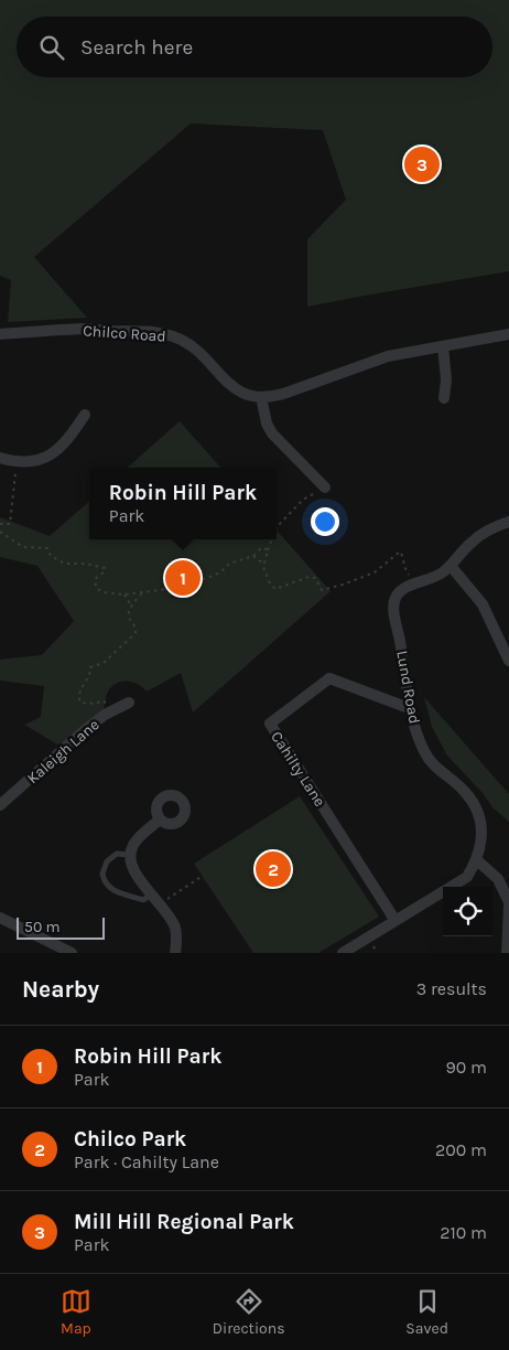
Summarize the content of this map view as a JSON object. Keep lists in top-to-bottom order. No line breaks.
{"streets":{"street":["Chilco Road","Lund Road","Kaleigh Lane","Cahilty Lane"]},"crossings":[["Lund Road","Cahilty Lane"]],"scale_bar":"50 m","page":{"search":"Search here","pins":["3","1","2"],"popup":["Robin Hill Park","Park"],"scale":"50 m","heading":["Nearby","3 results"],"list":[{"mark":"1","name":"Robin Hill Park","note":"Park","value":"90 m"},{"mark":"2","name":"Chilco Park","note":"Park · Cahilty Lane","value":"200 m"},{"mark":"3","name":"Mill Hill Regional Park","note":"Park","value":"210 m"}],"nav":["Map","Directions","Saved"]}}
